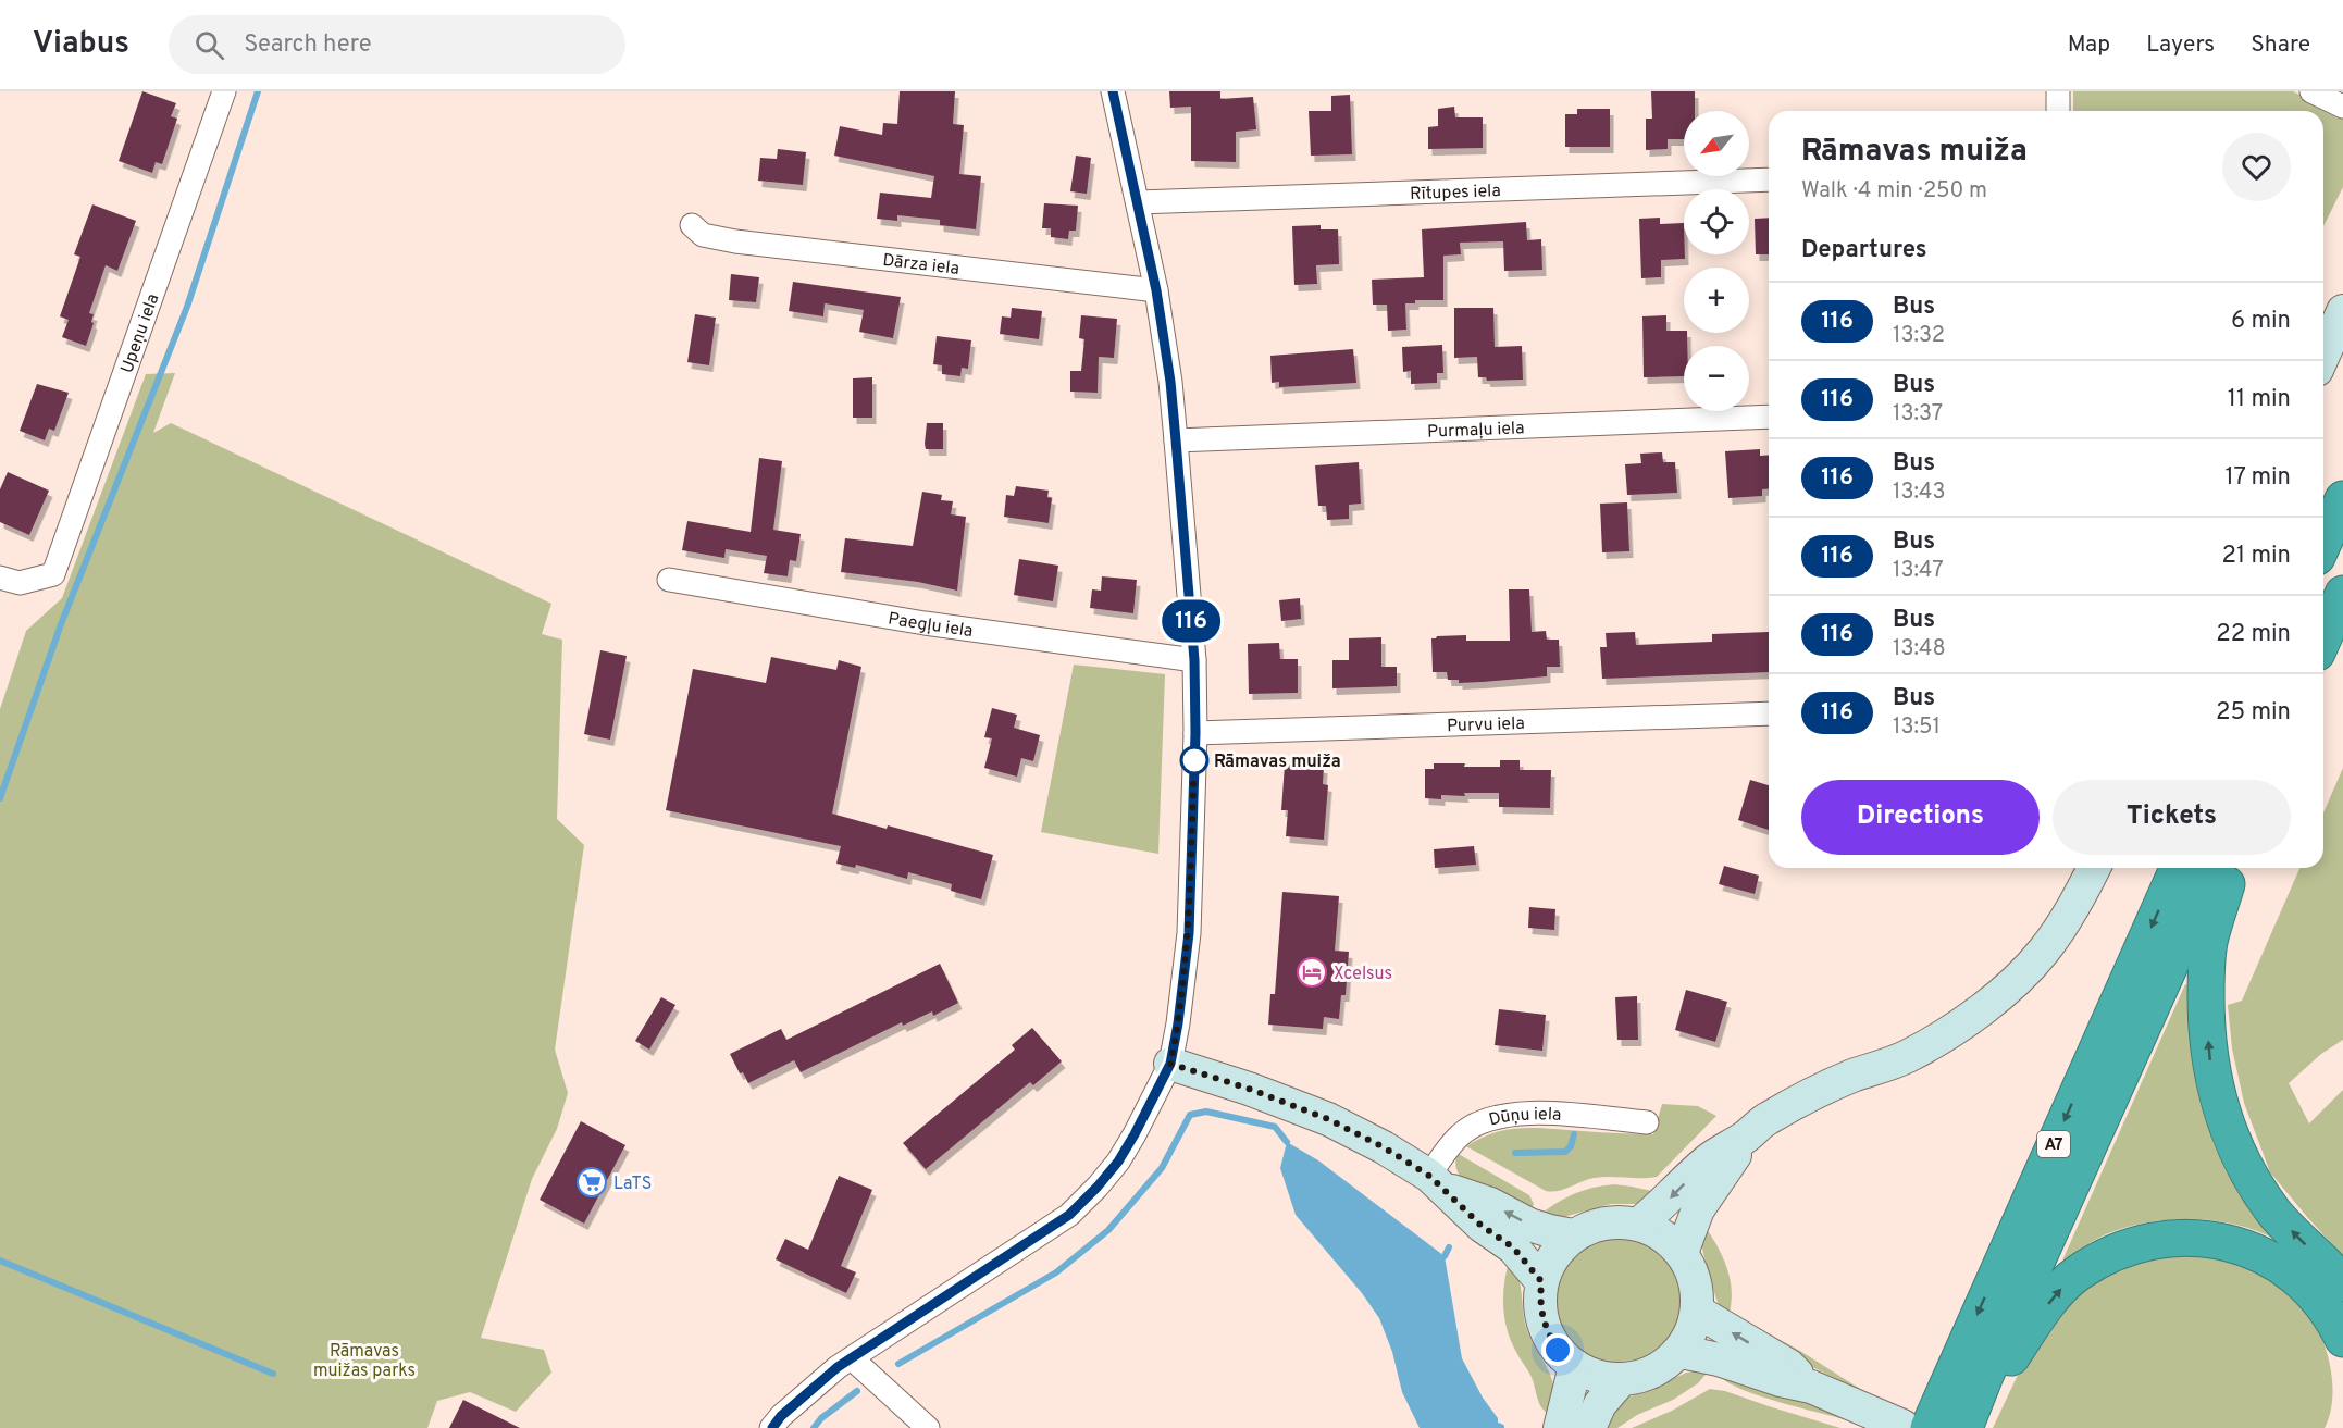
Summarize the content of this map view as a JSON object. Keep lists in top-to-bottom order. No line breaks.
{"streets":{"highway":["A7"],"street":["Rītupes iela","Dārza iela","Upeņu iela","Purmaļu iela","Paegļu iela","Purvu iela","Dūņu iela"]},"parks":["Rāmavas muižas parks"],"places":{"other":["Rāmavas muiža"],"hotel":["Xcelsus"],"supermarket":["LaTS"]},"lines":["bus line 116"],"north":"bottom left","page":{"header":"Viabus","search":"Search here","nav":["Map","Layers","Share"],"on_map":"116","map_buttons":["+","−"],"heading":[["Rāmavas muiža","Walk · 4 min · 250 m"],"Departures"],"list":[{"mark":"116","name":"Bus","note":"13:32","value":"6 min"},{"mark":"116","name":"Bus","note":"13:37","value":"11 min"},{"mark":"116","name":"Bus","note":"13:43","value":"17 min"},{"mark":"116","name":"Bus","note":"13:47","value":"21 min"},{"mark":"116","name":"Bus","note":"13:48","value":"22 min"},{"mark":"116","name":"Bus","note":"13:51","value":"25 min"}],"buttons":["Directions","Tickets"]}}
